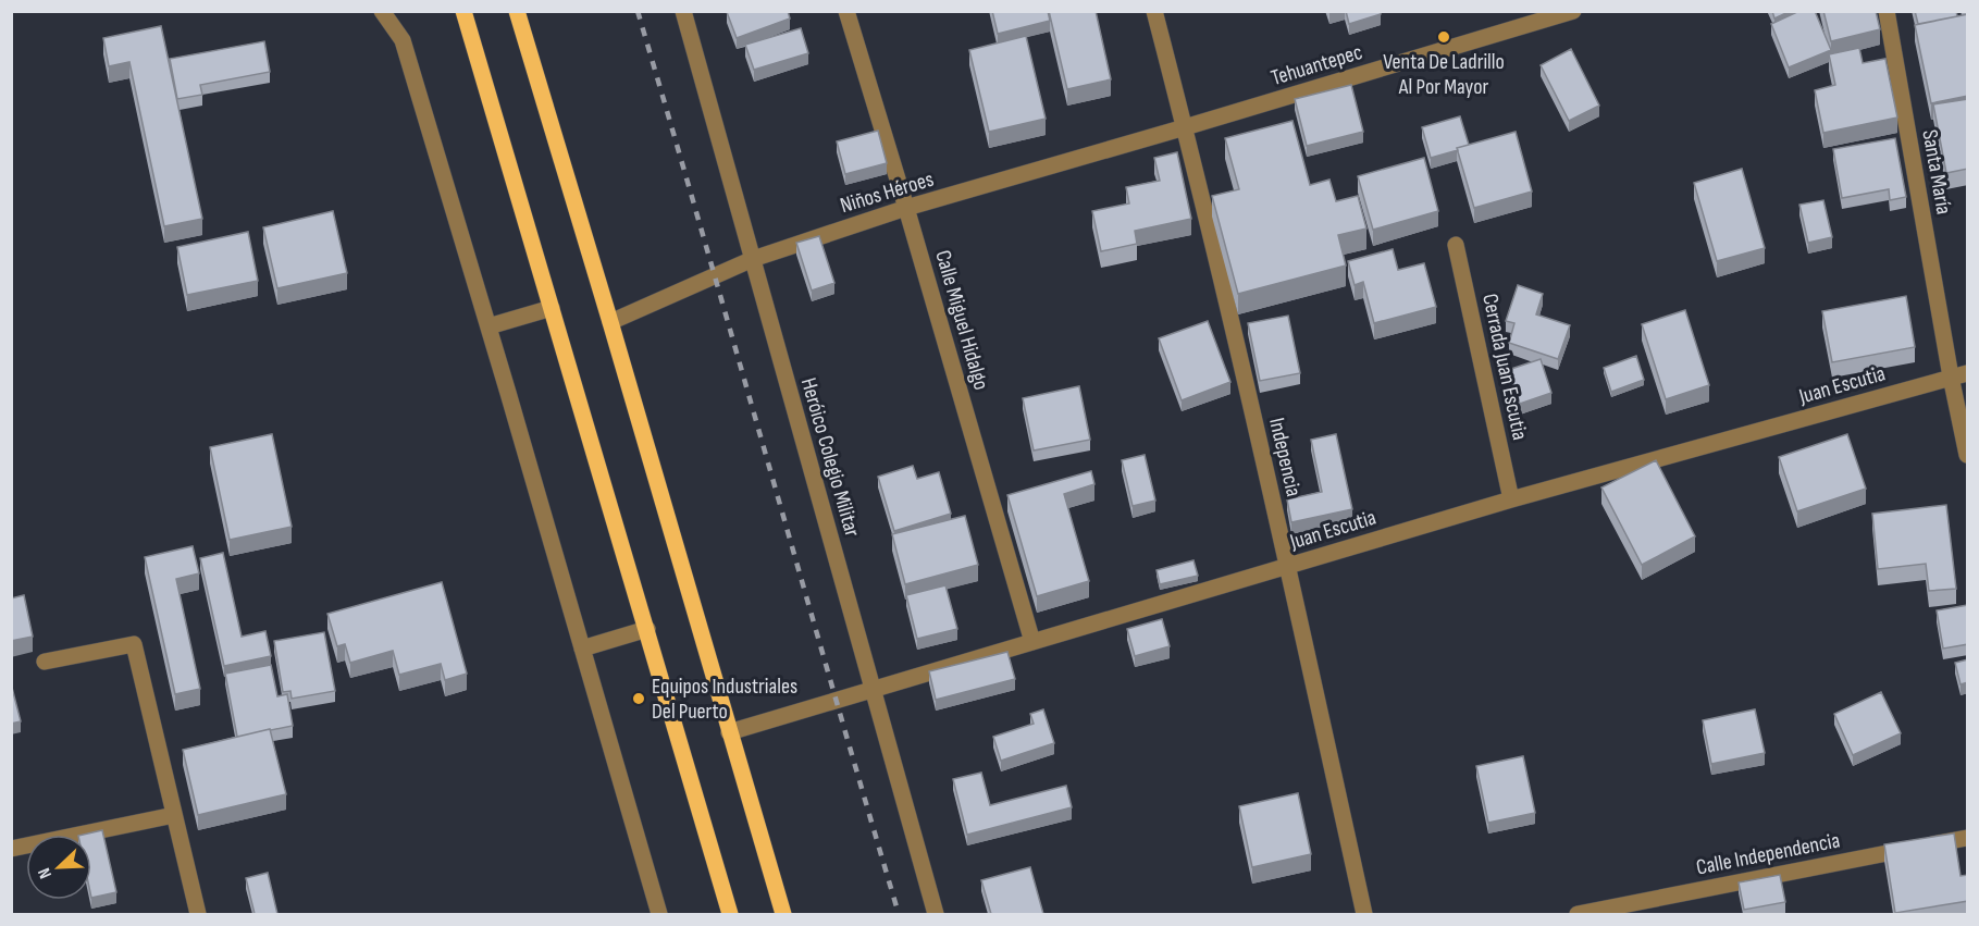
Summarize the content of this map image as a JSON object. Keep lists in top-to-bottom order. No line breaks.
{"streets":{"street":["Tehuantepec","Santa María","Niños Héroes","Calle Miguel Hidalgo","Cerrada Juan Escutia","Juan Escutia","Heróico Colegio Militar","Indepencia","Calle Independencia"]},"crossings":[["Tehuantepec","Niños Héroes"],["Tehuantepec","Indepencia"],["Santa María","Juan Escutia"],["Niños Héroes","Calle Miguel Hidalgo"],["Niños Héroes","Heróico Colegio Militar"],["Niños Héroes","Indepencia"],["Calle Miguel Hidalgo","Juan Escutia"],["Cerrada Juan Escutia","Juan Escutia"],["Juan Escutia","Heróico Colegio Militar"],["Juan Escutia","Indepencia"]],"places":["Venta De Ladrillo Al Por Mayor","Equipos Industriales Del Puerto"],"north":"bottom left"}
